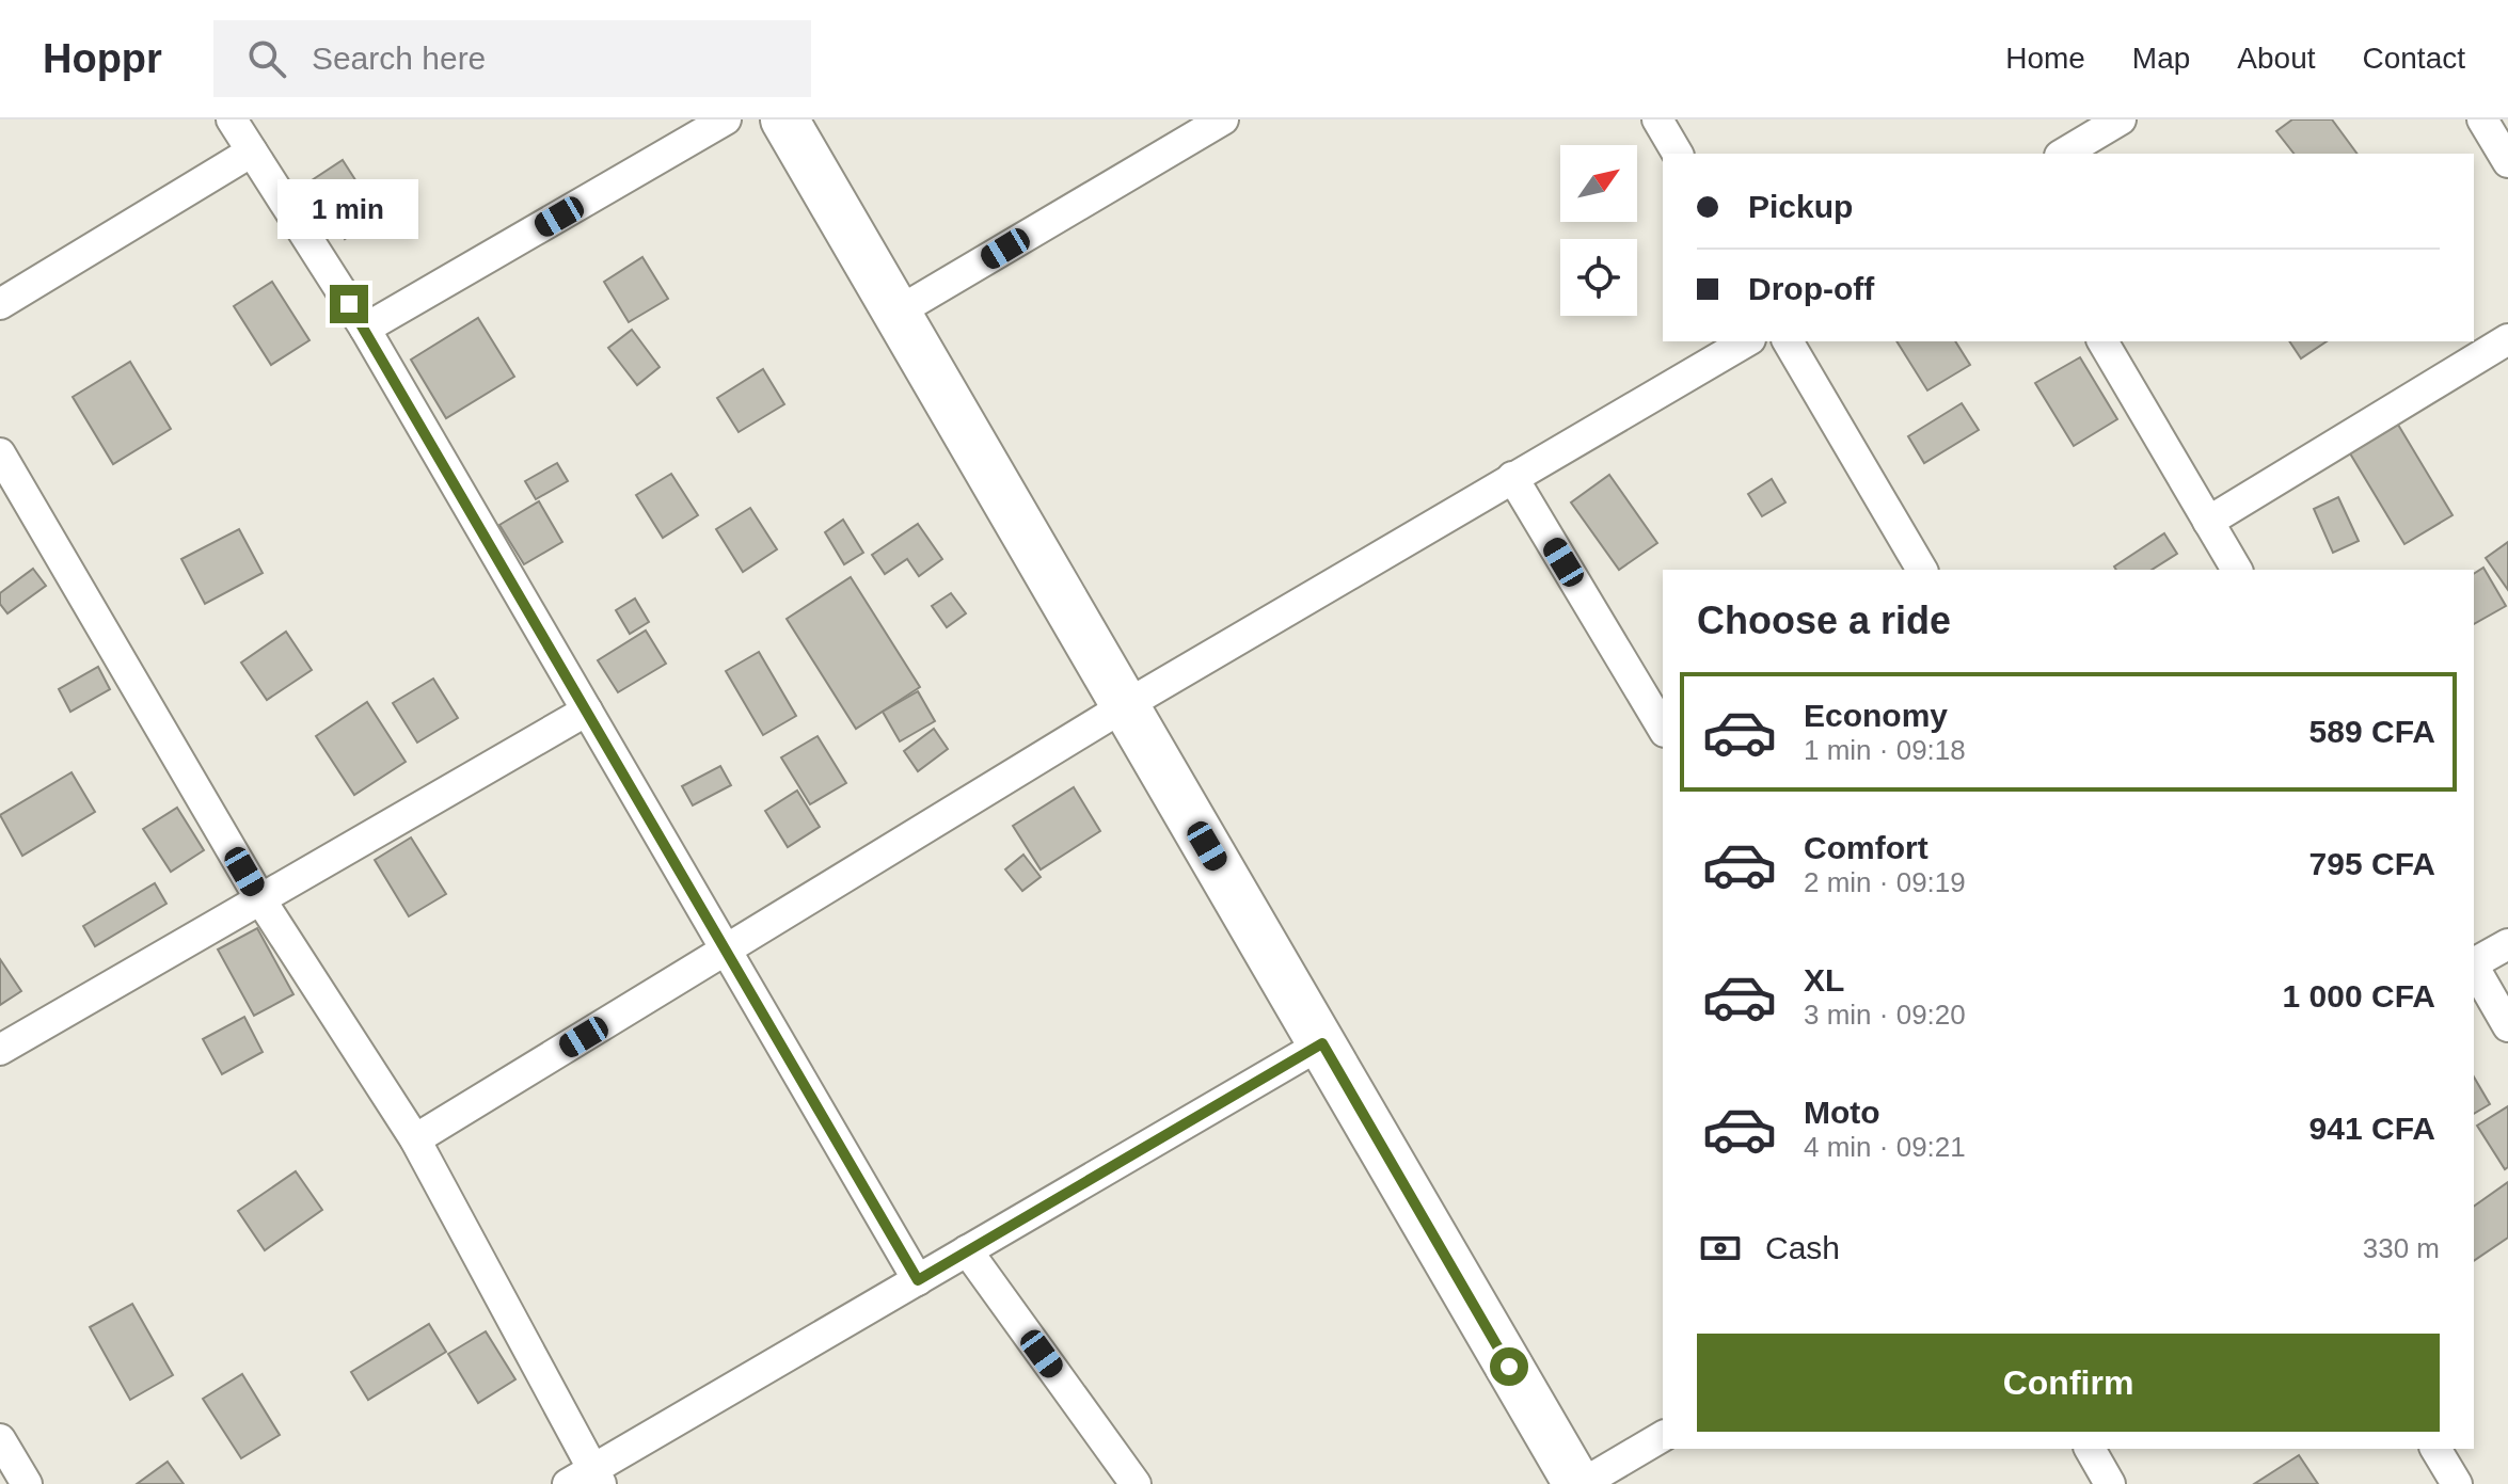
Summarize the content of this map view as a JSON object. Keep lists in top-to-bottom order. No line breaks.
{"north":"top right","page":{"header":"Hoppr","search":"Search here","nav":["Home","Map","About","Contact"],"banner":["Pickup","Drop-off"],"bubble":"1 min","heading":"Choose a ride","list":[{"name":"Economy","note":"1 min · 09:18","value":"589 CFA"},{"name":"Comfort","note":"2 min · 09:19","value":"795 CFA"},{"name":"XL","note":"3 min · 09:20","value":"1 000 CFA"},{"name":"Moto","note":"4 min · 09:21","value":"941 CFA"}],"pay":["Cash","330 m"],"buttons":"Confirm"}}
